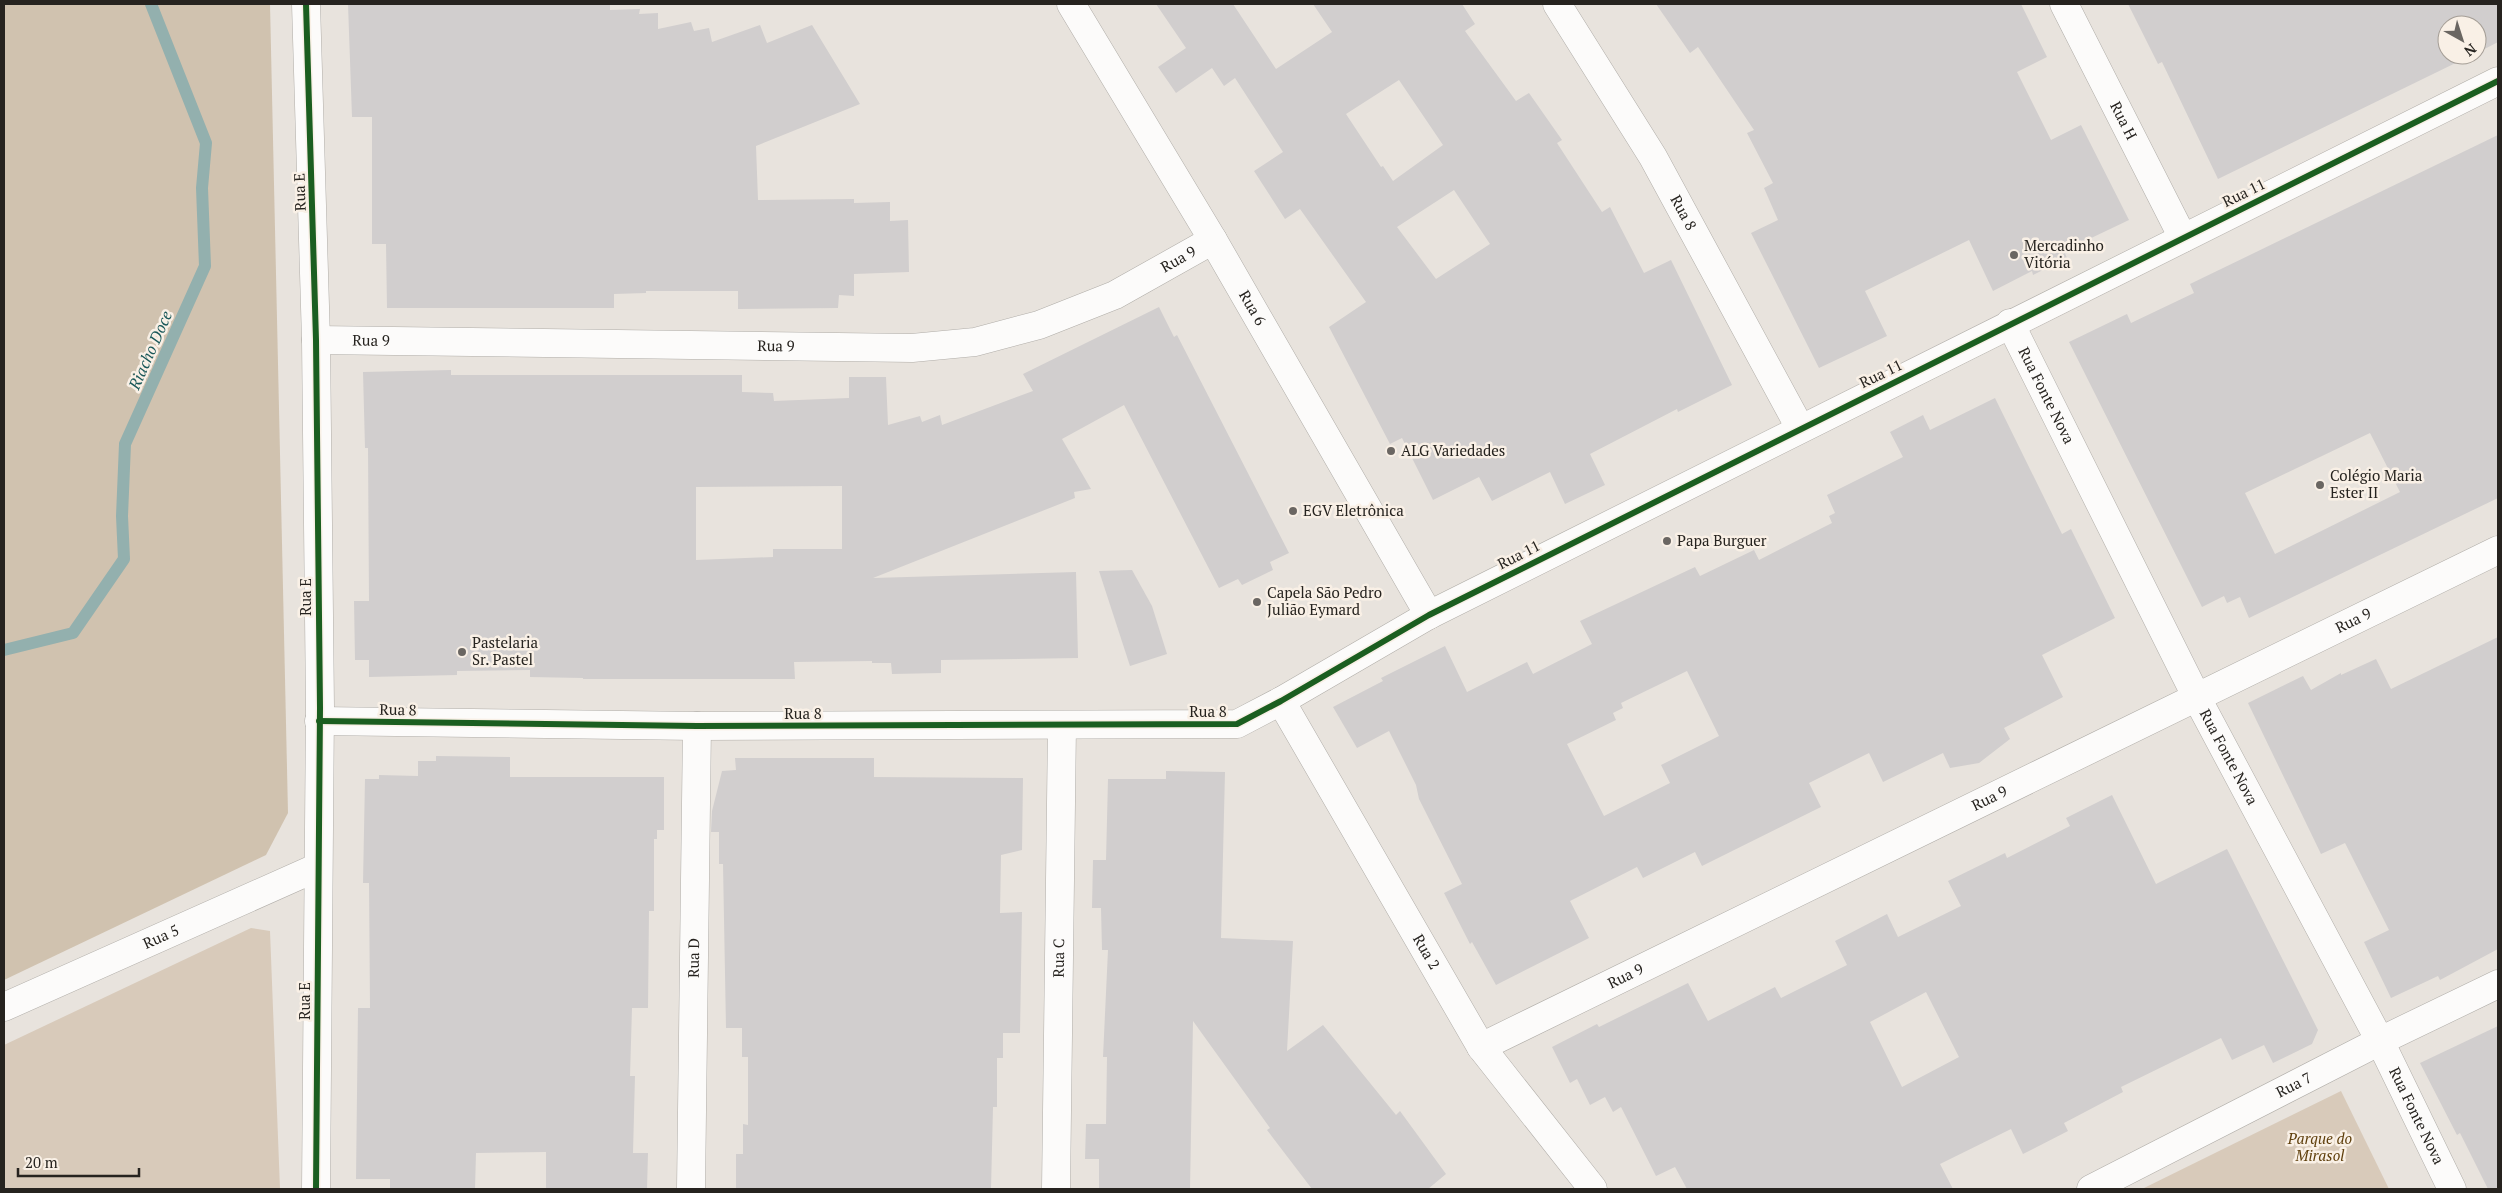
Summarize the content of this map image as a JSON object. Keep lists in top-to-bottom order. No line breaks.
{"streets":{"street":["Rua H","Rua E","Rua 11","Rua 8","Rua 9","Rua 6","Rua Fonte Nova","Rua 5","Rua 2","Rua D","Rua C","Rua 7"]},"crossings":[["Rua H","Rua 11"],["Rua E","Rua 8"],["Rua E","Rua 9"],["Rua E","Rua 5"],["Rua 11","Rua 8"],["Rua 11","Rua 6"],["Rua 11","Rua Fonte Nova"],["Rua 11","Rua 2"],["Rua 8","Rua 2"],["Rua 8","Rua D"],["Rua 8","Rua C"],["Rua 9","Rua 6"],["Rua 9","Rua Fonte Nova"],["Rua 9","Rua 2"],["Rua Fonte Nova","Rua 7"]],"water":["Riacho Doce"],"parks":["Parque do Mirasol"],"places":["Mercadinho Vitória","ALG Variedades","Colégio Maria Ester II","EGV Eletrônica","Papa Burguer","Capela São Pedro Julião Eymard","Pastelaria Sr. Pastel"],"scale_bar":"20 m","north":"bottom right"}
